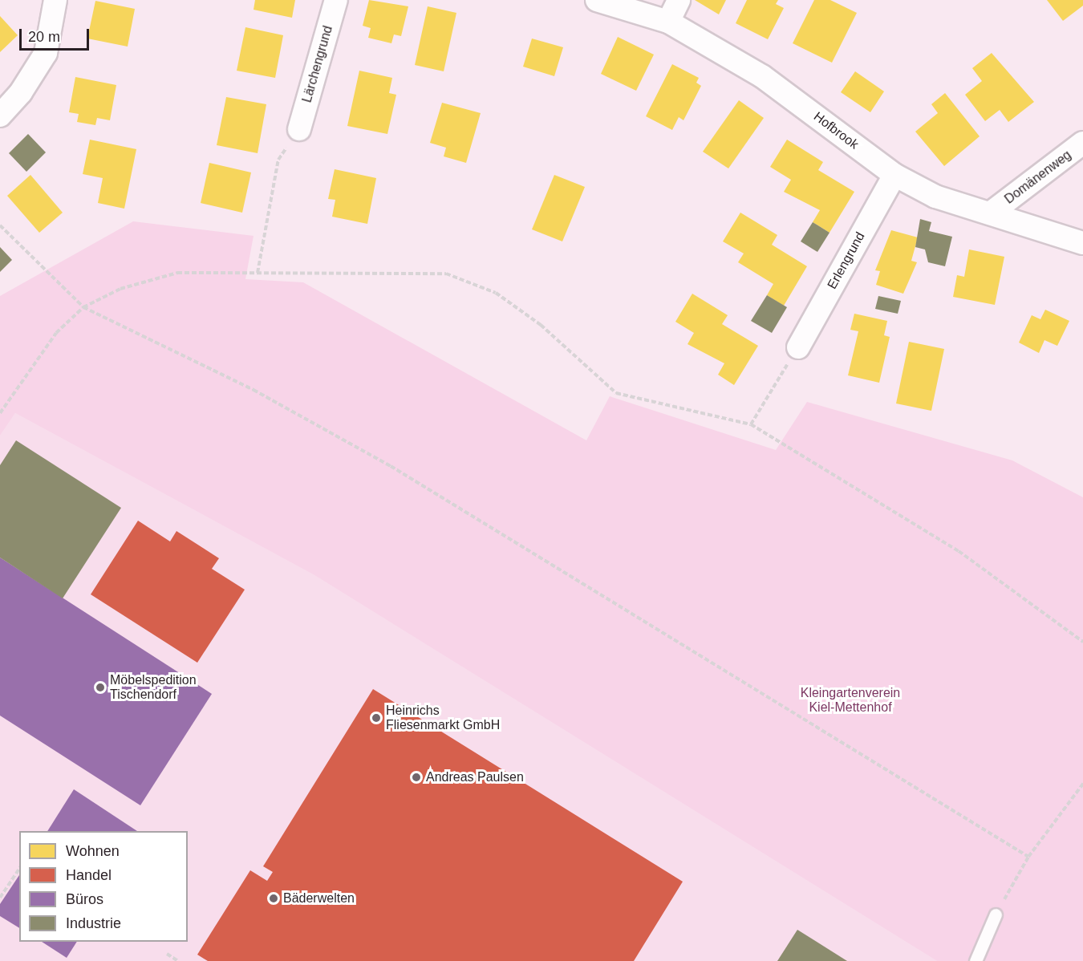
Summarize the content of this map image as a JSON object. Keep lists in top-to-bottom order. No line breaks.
{"streets":{"street":["Lärchengrund","Hofbrook","Domänenweg","Erlengrund"]},"crossings":[["Hofbrook","Domänenweg"],["Hofbrook","Erlengrund"]],"parks":["Kleingartenverein Kiel-Mettenhof"],"places":["Möbelspedition Tischendorf","Heinrichs Fliesenmarkt GmbH","Andreas Paulsen","Bäderwelten"],"legend":["Wohnen","Handel","Büros","Industrie"],"scale_bar":"20 m"}
